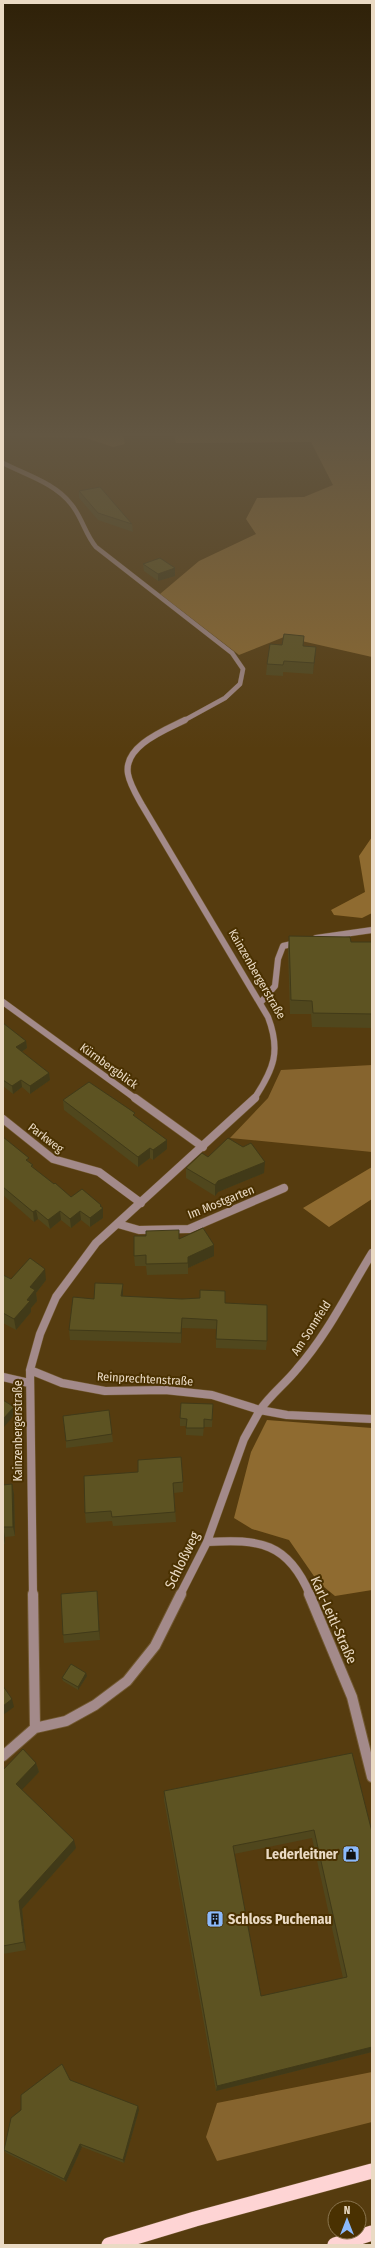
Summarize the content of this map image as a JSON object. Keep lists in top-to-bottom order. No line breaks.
{"streets":{"street":["Kainzenbergerstraße","Kürnbergblick","Parkweg","Im Mostgarten","Am Sonnfeld","Reinprechtenstraße","Schloßweg","Karl-Leitl-Straße"]},"crossings":[["Kainzenbergerstraße","Kürnbergblick"],["Kainzenbergerstraße","Parkweg"],["Kainzenbergerstraße","Im Mostgarten"],["Kainzenbergerstraße","Reinprechtenstraße"],["Kainzenbergerstraße","Schloßweg"],["Am Sonnfeld","Reinprechtenstraße"],["Am Sonnfeld","Schloßweg"],["Reinprechtenstraße","Schloßweg"],["Schloßweg","Karl-Leitl-Straße"]],"places":{"shop":["Lederleitner"],"building":["Schloss Puchenau"]},"north":"top"}
